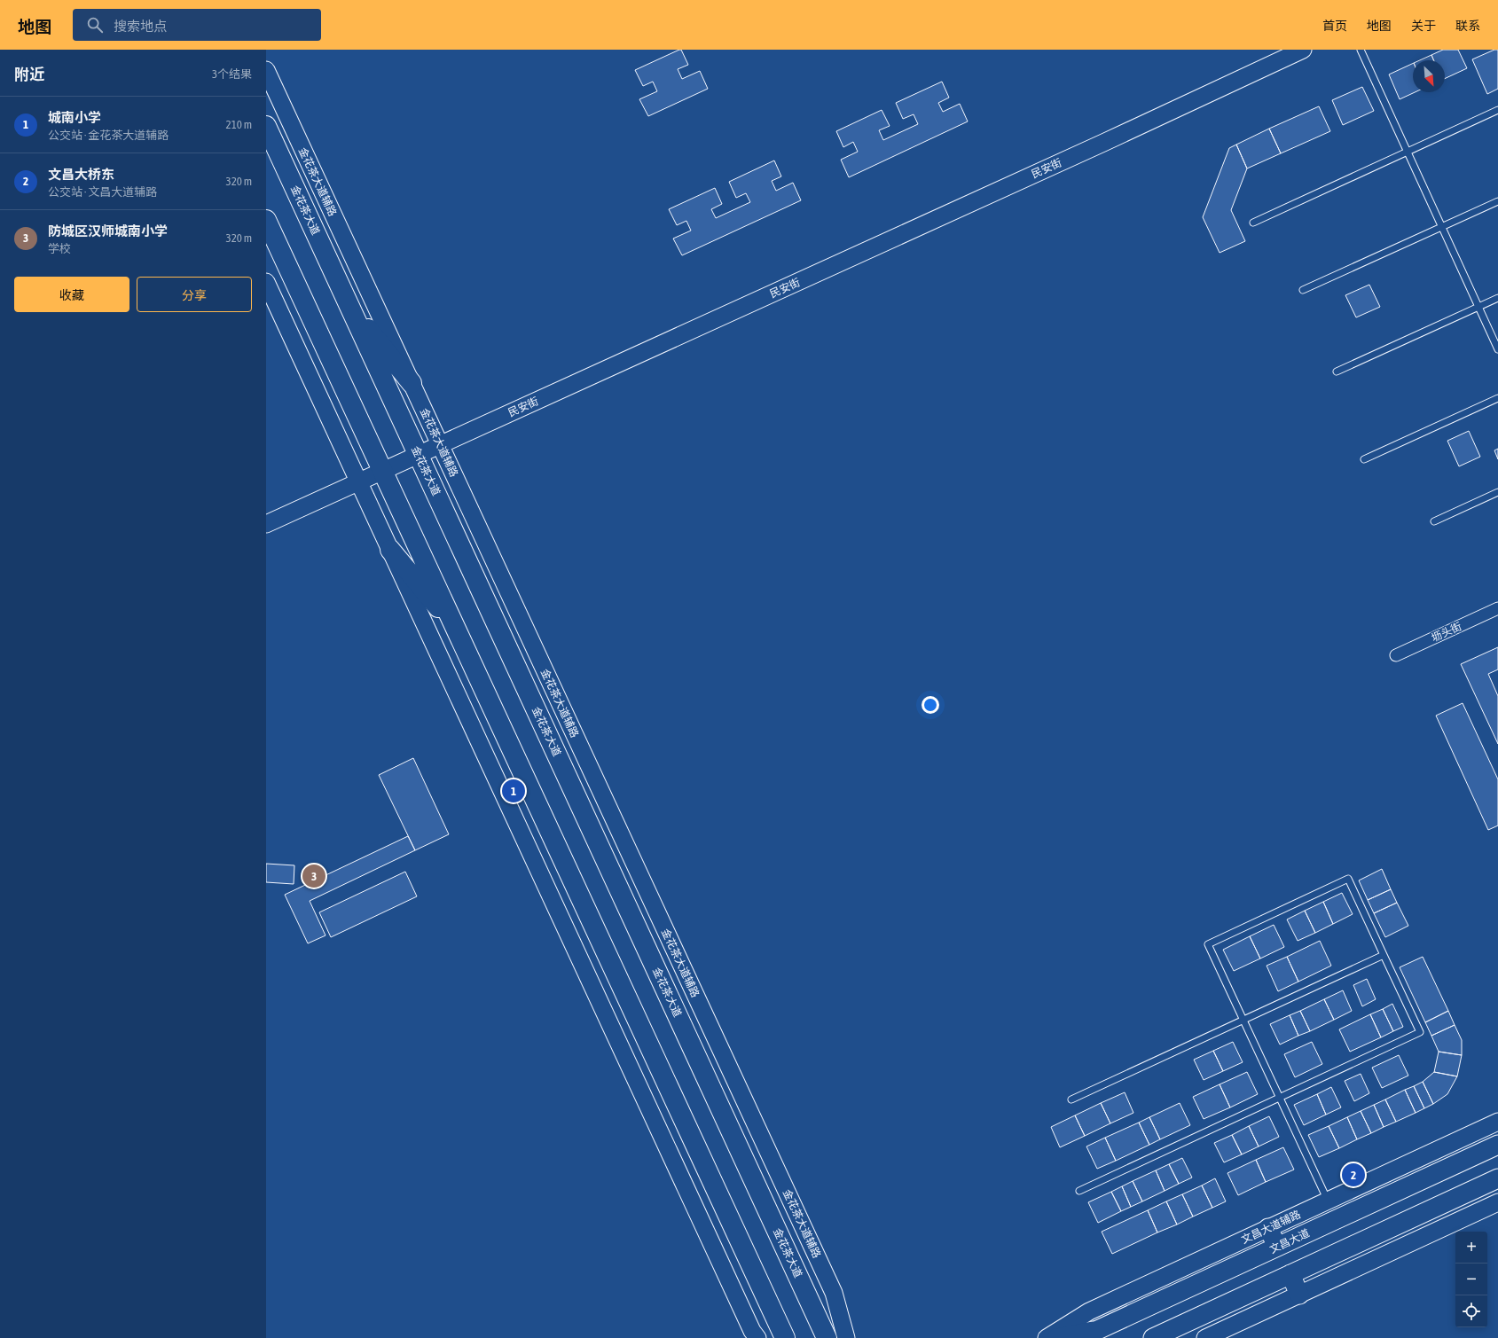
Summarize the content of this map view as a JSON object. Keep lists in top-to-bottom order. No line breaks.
{"streets":{"highway":["金花茶大道"],"main road":["文昌大道"],"street":["民安街","金花茶大道辅路","坜头街","文昌大道辅路"]},"crossings":[["民安街","金花茶大道辅路"],["民安街","金花茶大道"]],"north":"bottom right","page":{"header":"地图","search":"搜索地点","nav":["首页","地图","关于","联系"],"heading":["附近","3个结果"],"list":[{"mark":"1","name":"城南小学","note":"公交站 · 金花茶大道辅路","value":"210 m"},{"mark":"2","name":"文昌大桥东","note":"公交站 · 文昌大道辅路","value":"320 m"},{"mark":"3","name":"防城区汉师城南小学","note":"学校","value":"320 m"}],"buttons":["收藏","分享"],"pins":["1","3","2"],"map_buttons":["+","−"]}}
